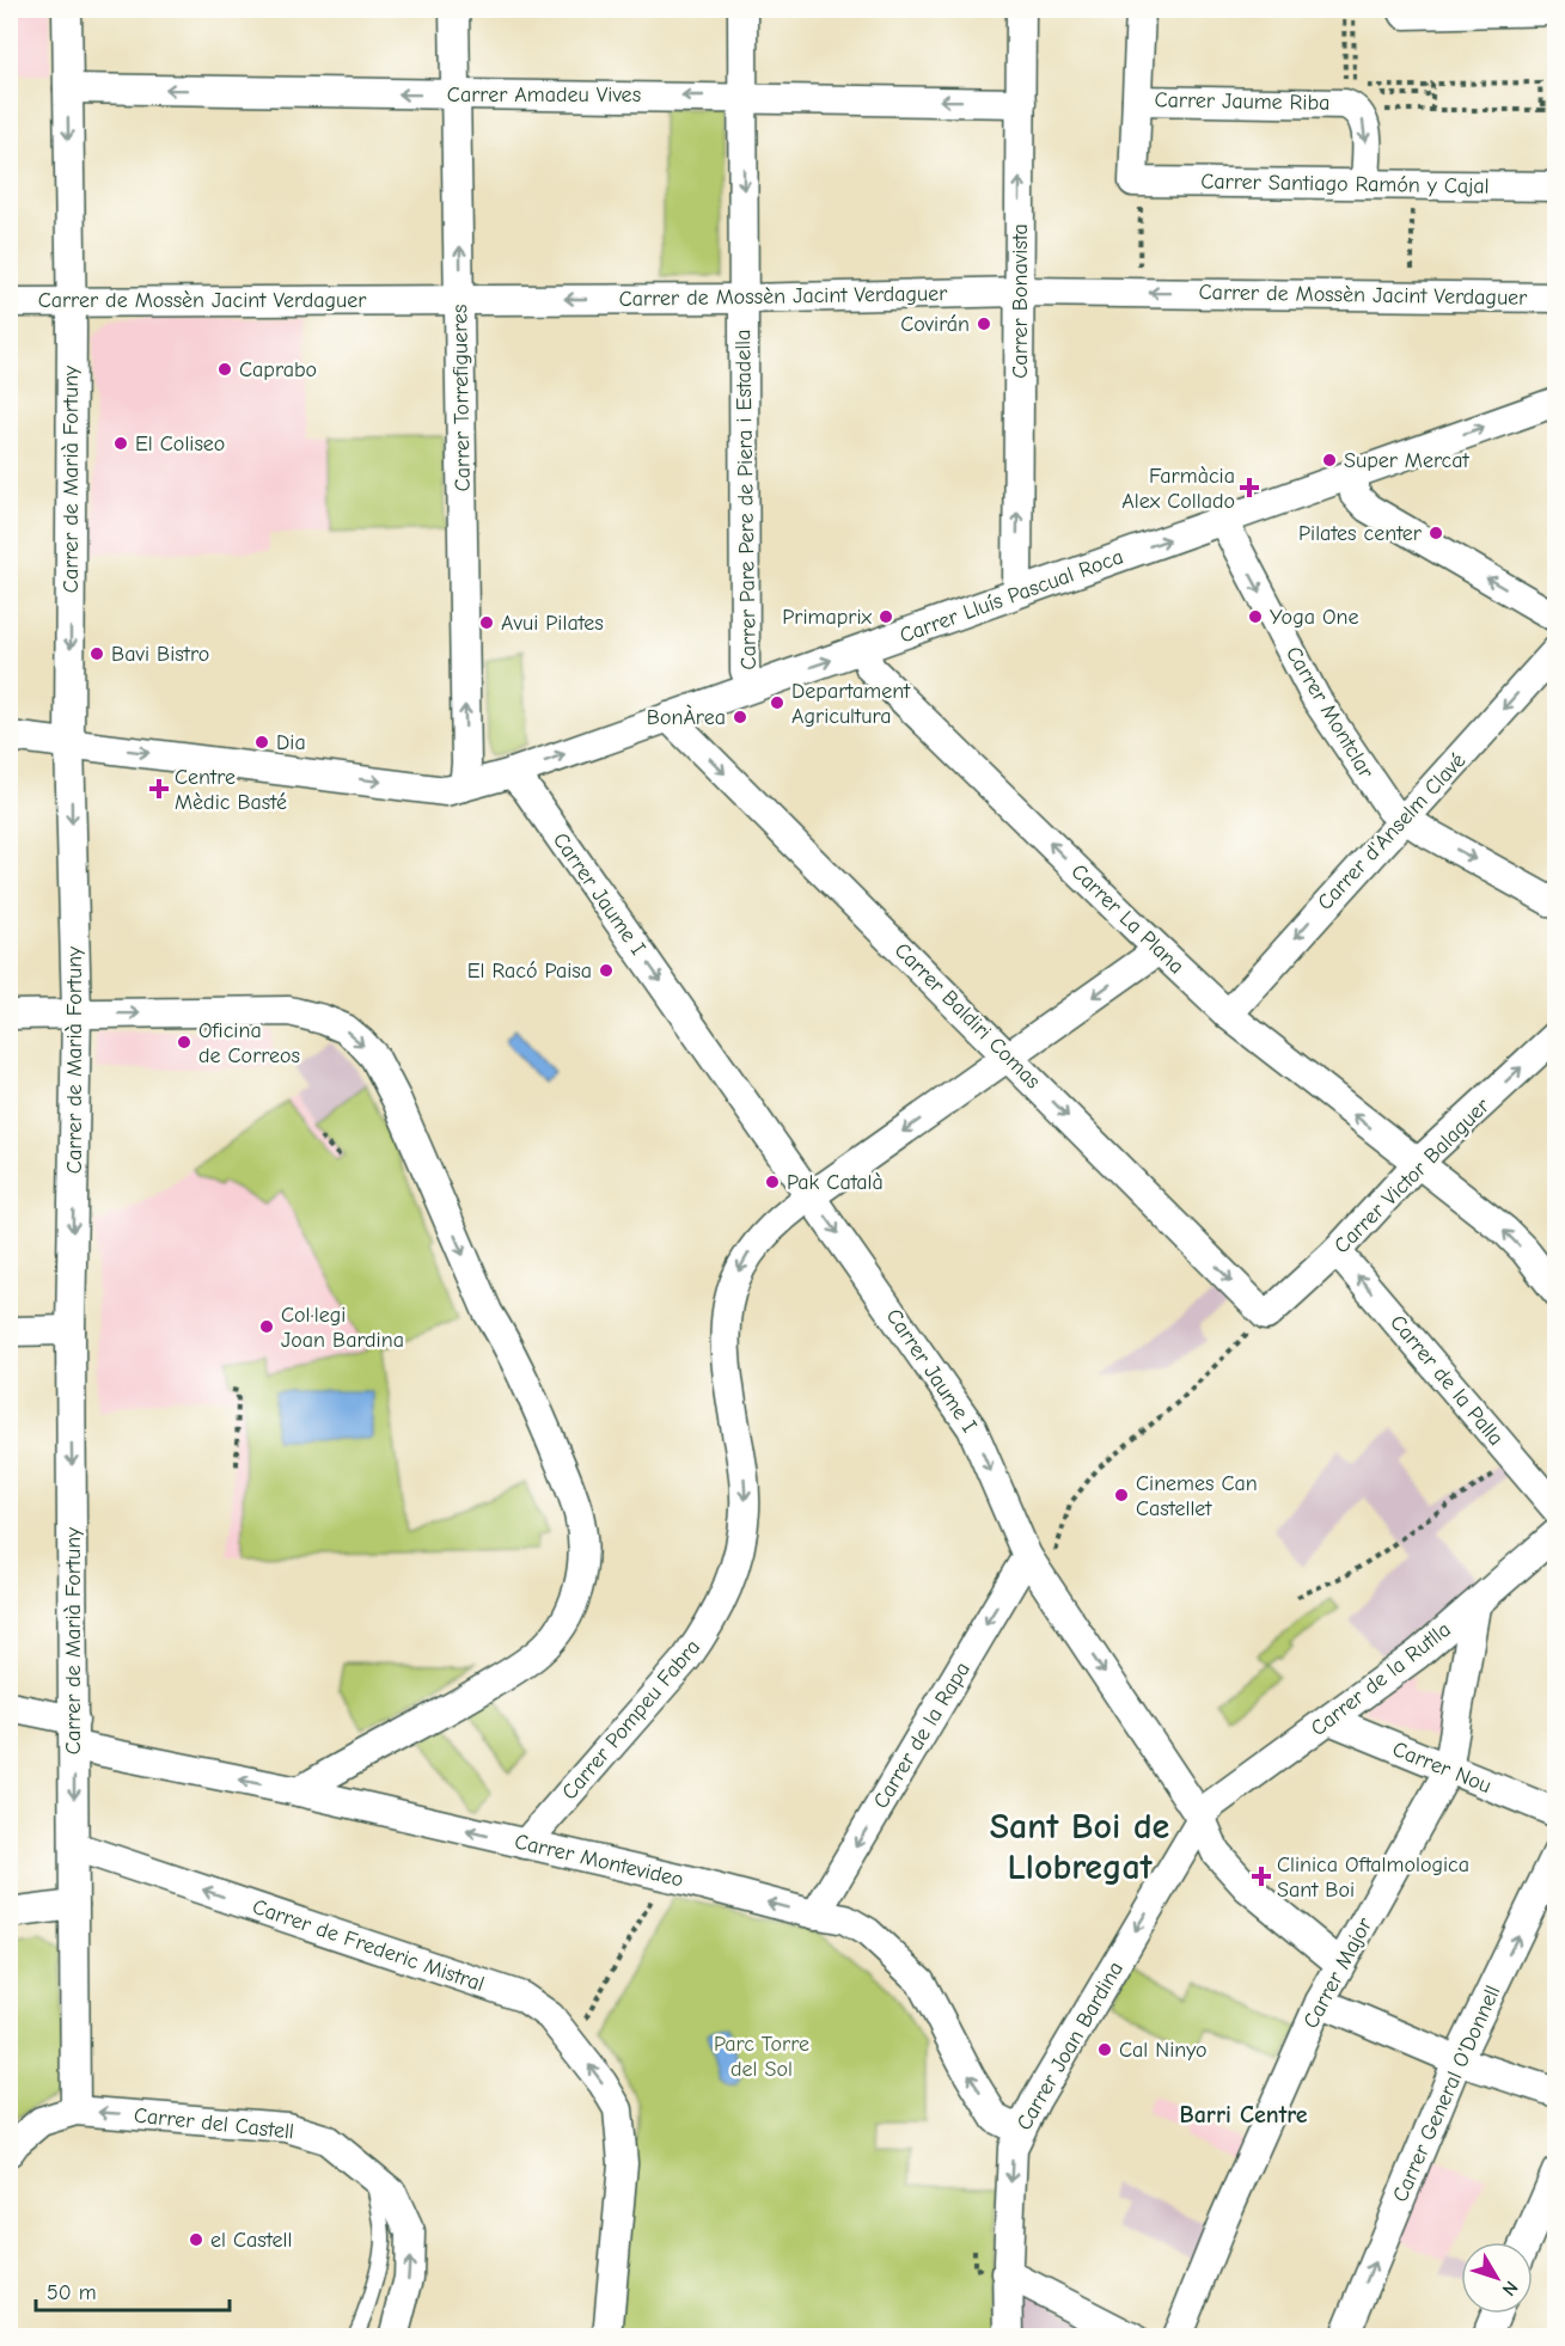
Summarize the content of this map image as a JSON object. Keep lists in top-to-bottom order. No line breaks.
{"streets":{"street":["Carrer Amadeu Vives","Carrer Jaume Riba","Carrer Santiago Ramón y Cajal","Carrer de Mossèn Jacint Verdaguer","Carrer Bonavista","Carrer Torrefigueres","Carrer de Marià Fortuny","Carrer Pare Pere de Piera i Estadella","Carrer Lluís Pascual Roca","Carrer Montclar","Carrer d'Anselm Clavé","Carrer Jaume I","Carrer La Plana","Carrer Baldiri Comas","Carrer Victor Balaguer","Carrer de la Palla","Carrer de la Rutlla","Carrer Pompeu Fabra","Carrer de la Rapa","Carrer Nou","Carrer Montevideo","Carrer de Frederic Mistral","Carrer Major","Carrer Joan Bardina","Carrer General O'Donnell","Carrer del Castell"]},"crossings":[["Carrer Amadeu Vives","Carrer Bonavista"],["Carrer Amadeu Vives","Carrer Torrefigueres"],["Carrer Amadeu Vives","Carrer de Marià Fortuny"],["Carrer Amadeu Vives","Carrer Pare Pere de Piera i Estadella"],["Carrer Jaume Riba","Carrer Santiago Ramón y Cajal"],["Carrer de Mossèn Jacint Verdaguer","Carrer Bonavista"],["Carrer de Mossèn Jacint Verdaguer","Carrer Torrefigueres"],["Carrer de Mossèn Jacint Verdaguer","Carrer de Marià Fortuny"],["Carrer de Mossèn Jacint Verdaguer","Carrer Pare Pere de Piera i Estadella"],["Carrer Bonavista","Carrer Lluís Pascual Roca"],["Carrer Torrefigueres","Carrer Lluís Pascual Roca"],["Carrer de Marià Fortuny","Carrer Lluís Pascual Roca"],["Carrer de Marià Fortuny","Carrer Montevideo"],["Carrer de Marià Fortuny","Carrer de Frederic Mistral"],["Carrer de Marià Fortuny","Carrer del Castell"],["Carrer Pare Pere de Piera i Estadella","Carrer Lluís Pascual Roca"],["Carrer Lluís Pascual Roca","Carrer Montclar"],["Carrer Lluís Pascual Roca","Carrer Jaume I"],["Carrer Lluís Pascual Roca","Carrer La Plana"],["Carrer Lluís Pascual Roca","Carrer Baldiri Comas"],["Carrer Montclar","Carrer d'Anselm Clavé"],["Carrer d'Anselm Clavé","Carrer La Plana"],["Carrer Jaume I","Carrer de la Rutlla"],["Carrer Jaume I","Carrer Pompeu Fabra"],["Carrer Jaume I","Carrer de la Rapa"],["Carrer Jaume I","Carrer Major"],["Carrer Jaume I","Carrer Joan Bardina"],["Carrer La Plana","Carrer Victor Balaguer"],["Carrer La Plana","Carrer Pompeu Fabra"],["Carrer Baldiri Comas","Carrer Victor Balaguer"],["Carrer Baldiri Comas","Carrer Pompeu Fabra"],["Carrer Victor Balaguer","Carrer de la Palla"],["Carrer de la Rutlla","Carrer Nou"],["Carrer de la Rutlla","Carrer Major"],["Carrer de la Rutlla","Carrer Joan Bardina"],["Carrer Pompeu Fabra","Carrer Montevideo"],["Carrer de la Rapa","Carrer Montevideo"],["Carrer Nou","Carrer Major"],["Carrer Montevideo","Carrer Joan Bardina"]],"one_way":["Carrer Amadeu Vives","Carrer de Mossèn Jacint Verdaguer","Carrer Bonavista","Carrer Torrefigueres","Carrer de Marià Fortuny","Carrer Lluís Pascual Roca","Carrer d'Anselm Clavé","Carrer Jaume I","Carrer La Plana","Carrer Baldiri Comas","Carrer Victor Balaguer","Carrer de la Palla","Carrer Pompeu Fabra","Carrer de la Rapa","Carrer Montevideo","Carrer de Frederic Mistral","Carrer Joan Bardina","Carrer General O'Donnell"],"districts":["Sant Boi de Llobregat","Barri Centre"],"parks":["Parc Torre del Sol"],"places":{"other":["Covirán","Caprabo","El Coliseo","Super Mercat","Pilates center","Primaprix","Yoga One","Avui Pilates","Bavi Bistro","Departament Agricultura","BonÀrea","Dia","El Racó Paisa","Oficina de Correos","Pak Català","Col·legi Joan Bardina","Cinemes Can Castellet","Cal Ninyo","el Castell"],"health":["Farmàcia Alex Collado","Centre Mèdic Basté","Clinica Oftalmologica Sant Boi"]},"scale_bar":"50 m","north":"bottom right"}
